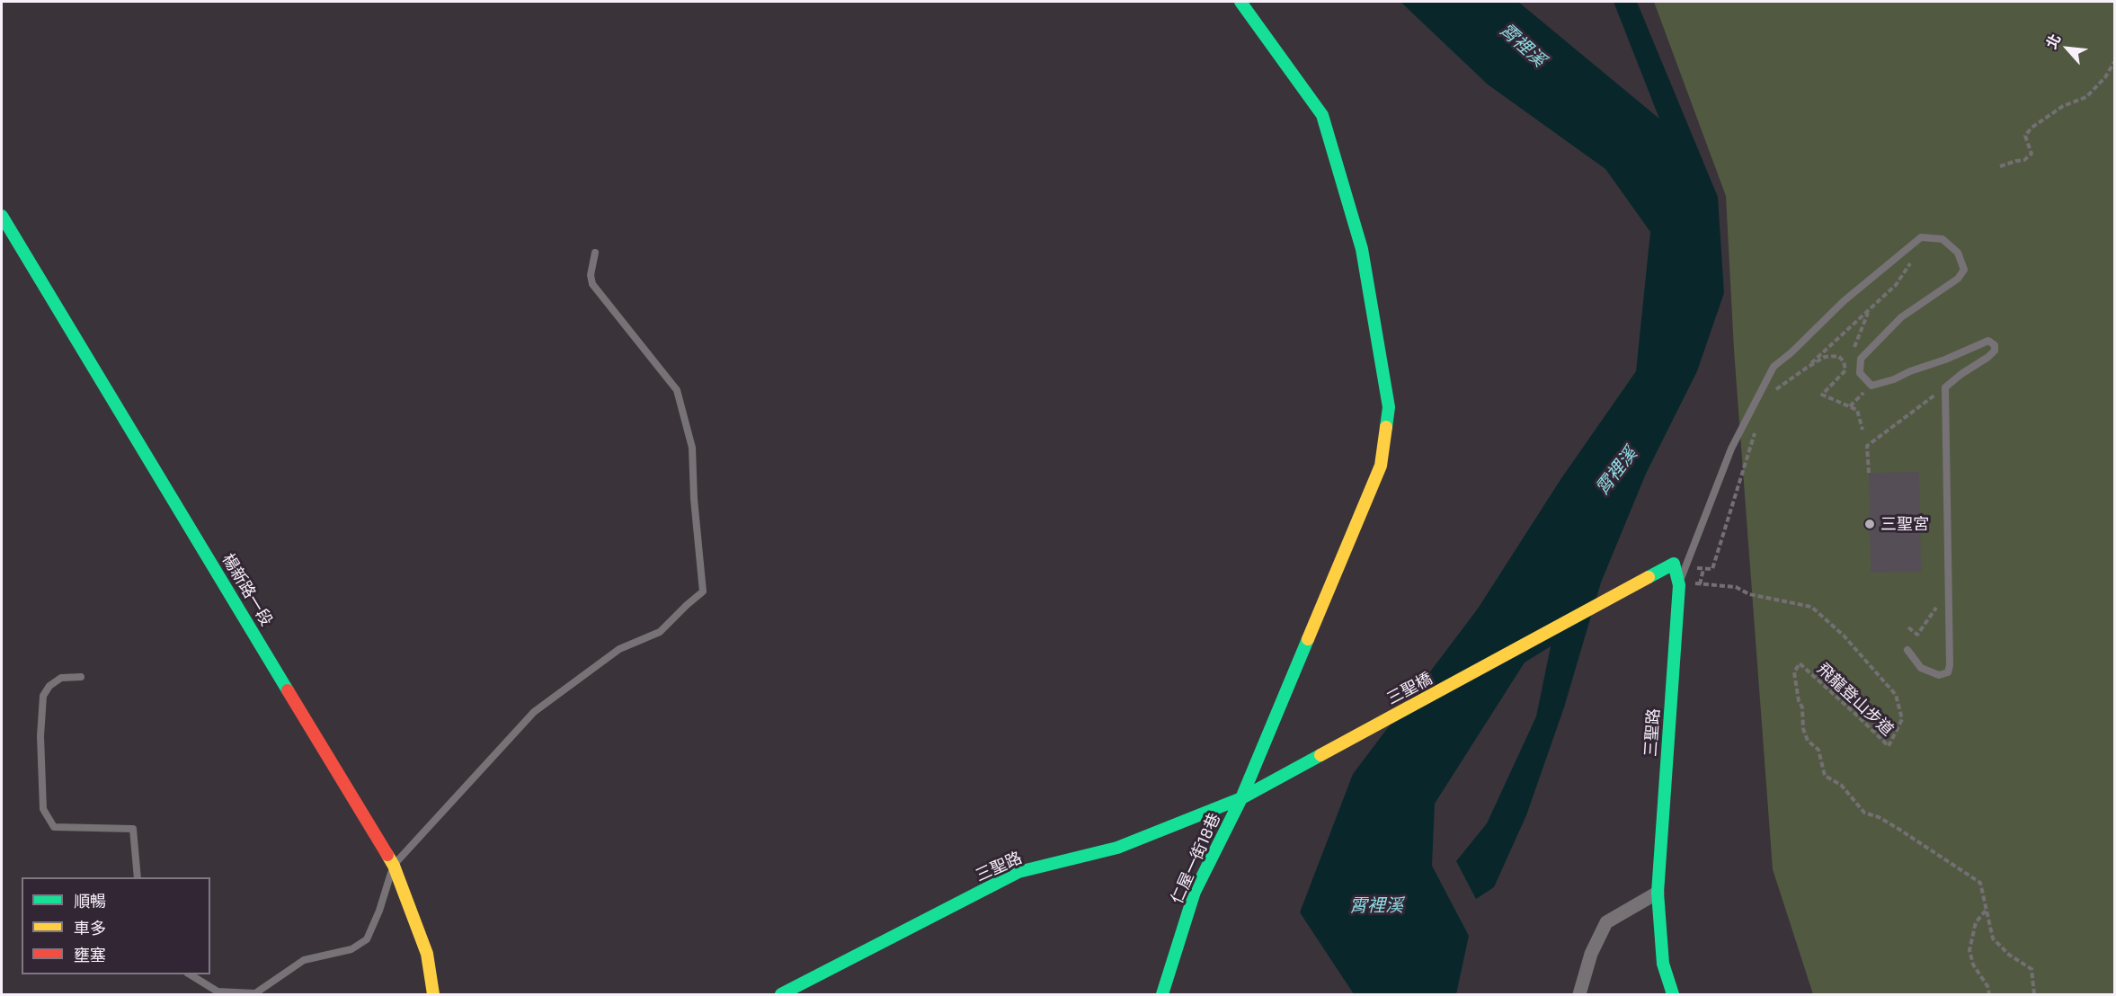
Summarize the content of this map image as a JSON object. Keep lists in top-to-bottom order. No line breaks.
{"streets":{"street":["楊新路一段","三聖橋","三聖路","仁屋一街18巷"],"path":["飛龍登山步道"]},"crossings":[["三聖橋","三聖路"],["三聖橋","仁屋一街18巷"],["三聖路","仁屋一街18巷"]],"water":["霄裡溪"],"places":["三聖宮"],"legend":["順暢","車多","壅塞"],"north":"top left"}
